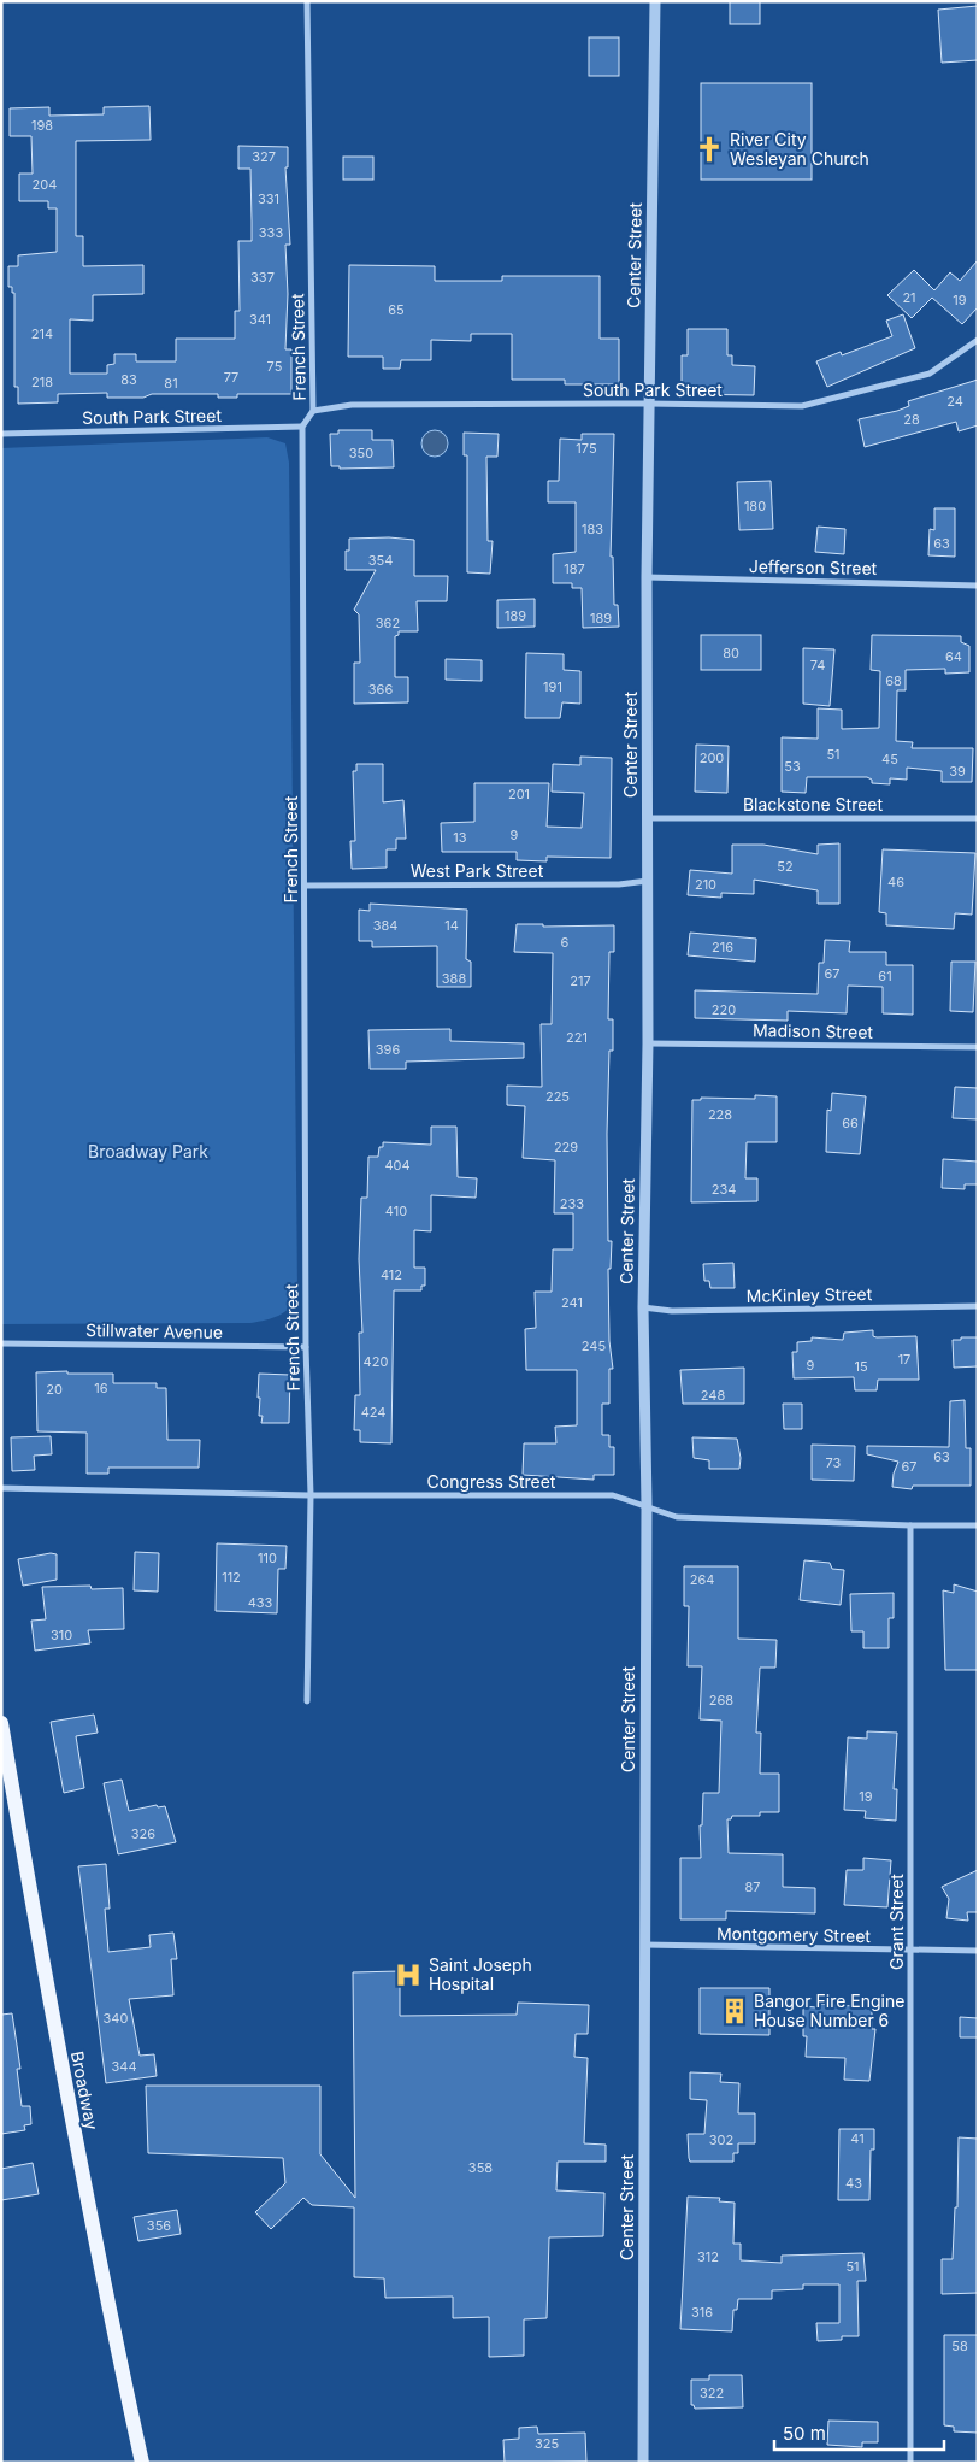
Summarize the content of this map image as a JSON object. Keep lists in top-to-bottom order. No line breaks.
{"streets":{"main road":["Broadway"],"street":["Center Street","French Street","South Park Street","Jefferson Street","Blackstone Street","West Park Street","Madison Street","McKinley Street","Stillwater Avenue","Congress Street","Grant Street","Montgomery Street"]},"crossings":[["Center Street","South Park Street"],["Center Street","Jefferson Street"],["Center Street","Blackstone Street"],["Center Street","West Park Street"],["Center Street","Madison Street"],["Center Street","McKinley Street"],["Center Street","Congress Street"],["Center Street","Montgomery Street"],["French Street","South Park Street"],["French Street","West Park Street"],["French Street","Stillwater Avenue"],["French Street","Congress Street"],["Congress Street","Grant Street"],["Grant Street","Montgomery Street"]],"parks":["Broadway Park"],"places":{"church":["River City Wesleyan Church"],"hospital":["Saint Joseph Hospital"],"building":["Bangor Fire Engine House Number 6"]},"house_numbers":["198","327","204","331","333","337","21","19","65","341","214","75","77","83","218","81","24","28","175","350","180","183","63","354","187","189","189","362","80","64","74","68","191","366","51","200","45","53","39","201","9","13","52","46","210","384","14","6","216","67","61","388","217","220","221","396","225","228","66","229","404","234","233","410","412","241","245","17","420","9","15","16","20","248","424","63","73","67","110","112","264","433","310","268","19","326","87","340","344","41","302","358","43","356","312","51","316","58","322","325"],"scale_bar":"50 m"}
